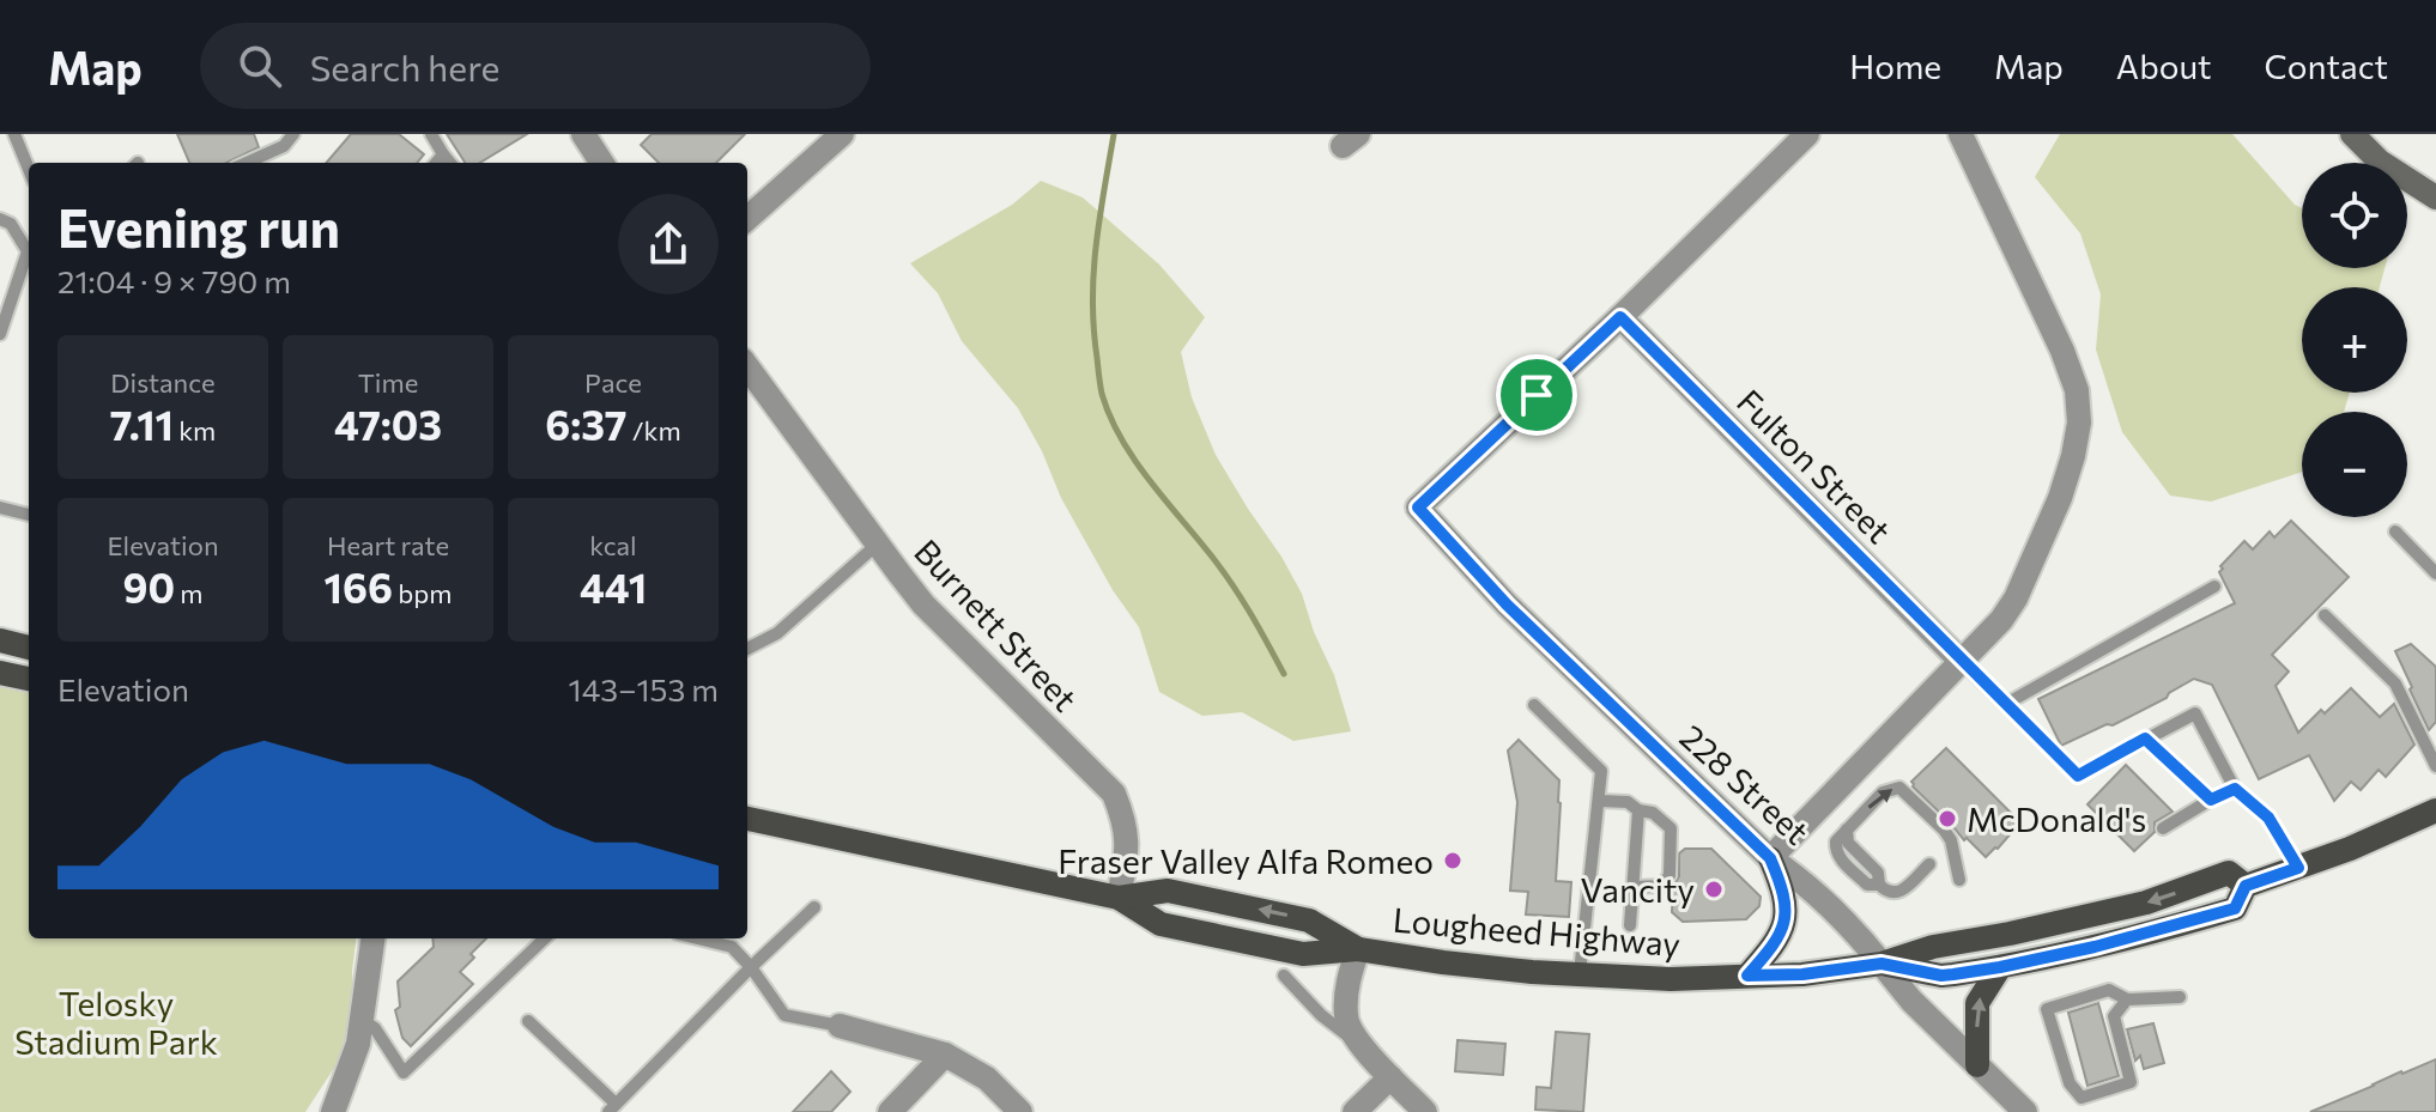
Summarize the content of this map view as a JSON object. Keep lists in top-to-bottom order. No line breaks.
{"streets":{"main road":["Lougheed Highway"],"street":["Fulton Street","Burnett Street","228 Street"]},"crossings":[["Fulton Street","228 Street"],["Burnett Street","Lougheed Highway"],["228 Street","Lougheed Highway"]],"parks":["Telosky Stadium Park"],"places":["McDonald's","Fraser Valley Alfa Romeo","Vancity"],"page":{"header":"Map","search":"Search here","nav":["Home","Map","About","Contact"],"map_buttons":["+","−"],"heading":["Evening run","21:04 · 9 × 790 m"],"stats":[["Distance","7.11 km"],["Time","47:03"],["Pace","6:37 /km"],["Elevation","90 m"],["Heart rate","166 bpm"],["kcal","441"]],"chart":["Elevation","143–153 m"]}}
